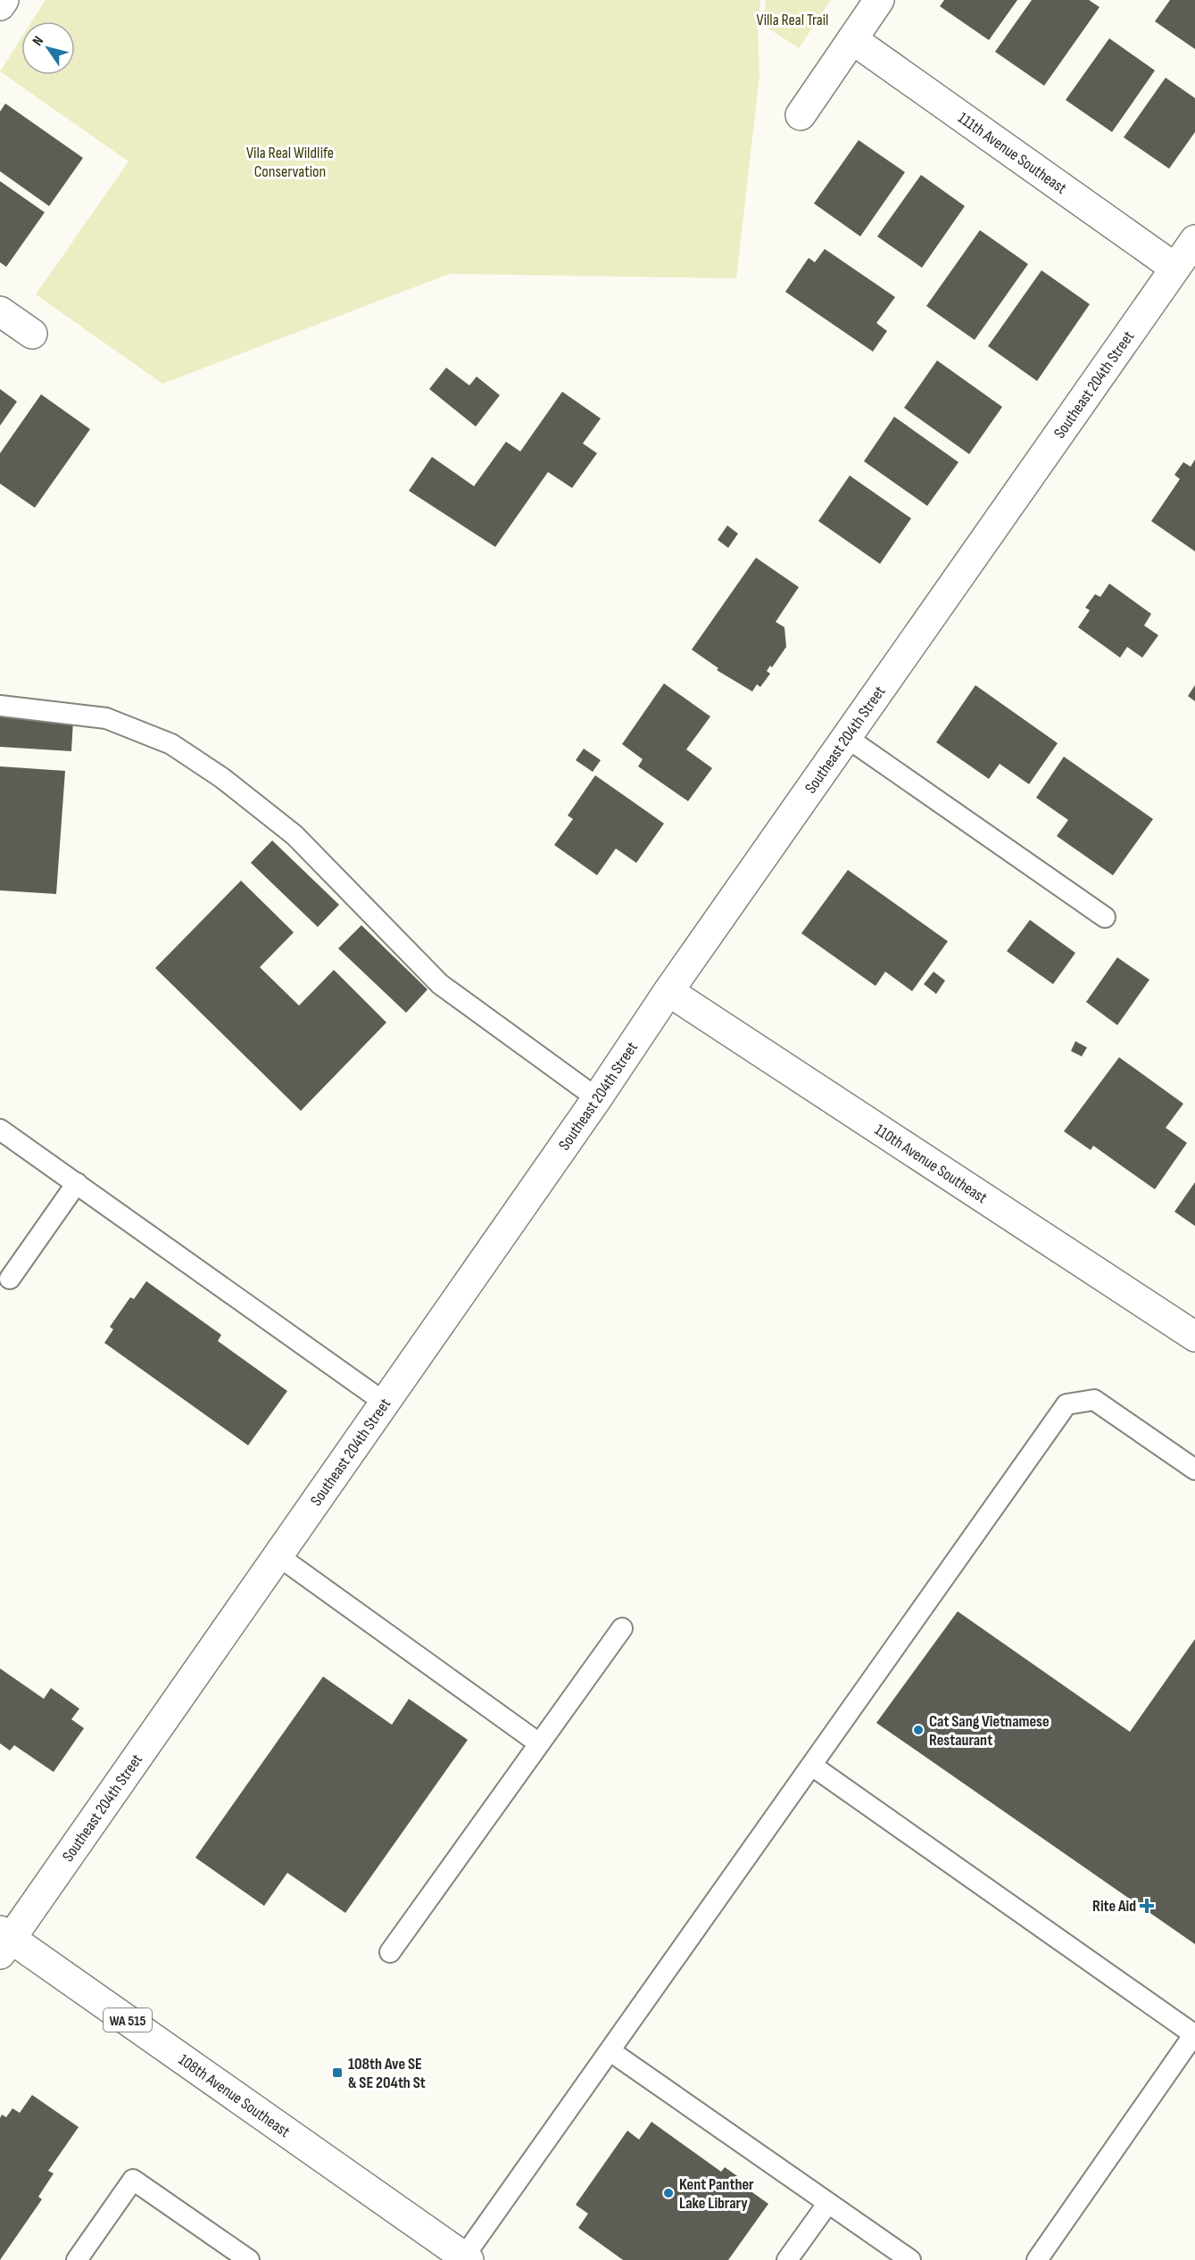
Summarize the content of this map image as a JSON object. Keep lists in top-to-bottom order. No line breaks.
{"streets":{"street":["111th Avenue Southeast","Southeast 204th Street","110th Avenue Southeast","WA 515","108th Avenue Southeast"]},"crossings":[["111th Avenue Southeast","Southeast 204th Street"],["Southeast 204th Street","110th Avenue Southeast"],["Southeast 204th Street","108th Avenue Southeast"]],"parks":["Villa Real Trail","Vila Real Wildlife Conservation"],"places":{"other":["Cat Sang Vietnamese Restaurant","Kent Panther Lake Library"],"health":["Rite Aid"],"transit":["108th Ave SE & SE 204th St"]},"north":"top left"}
